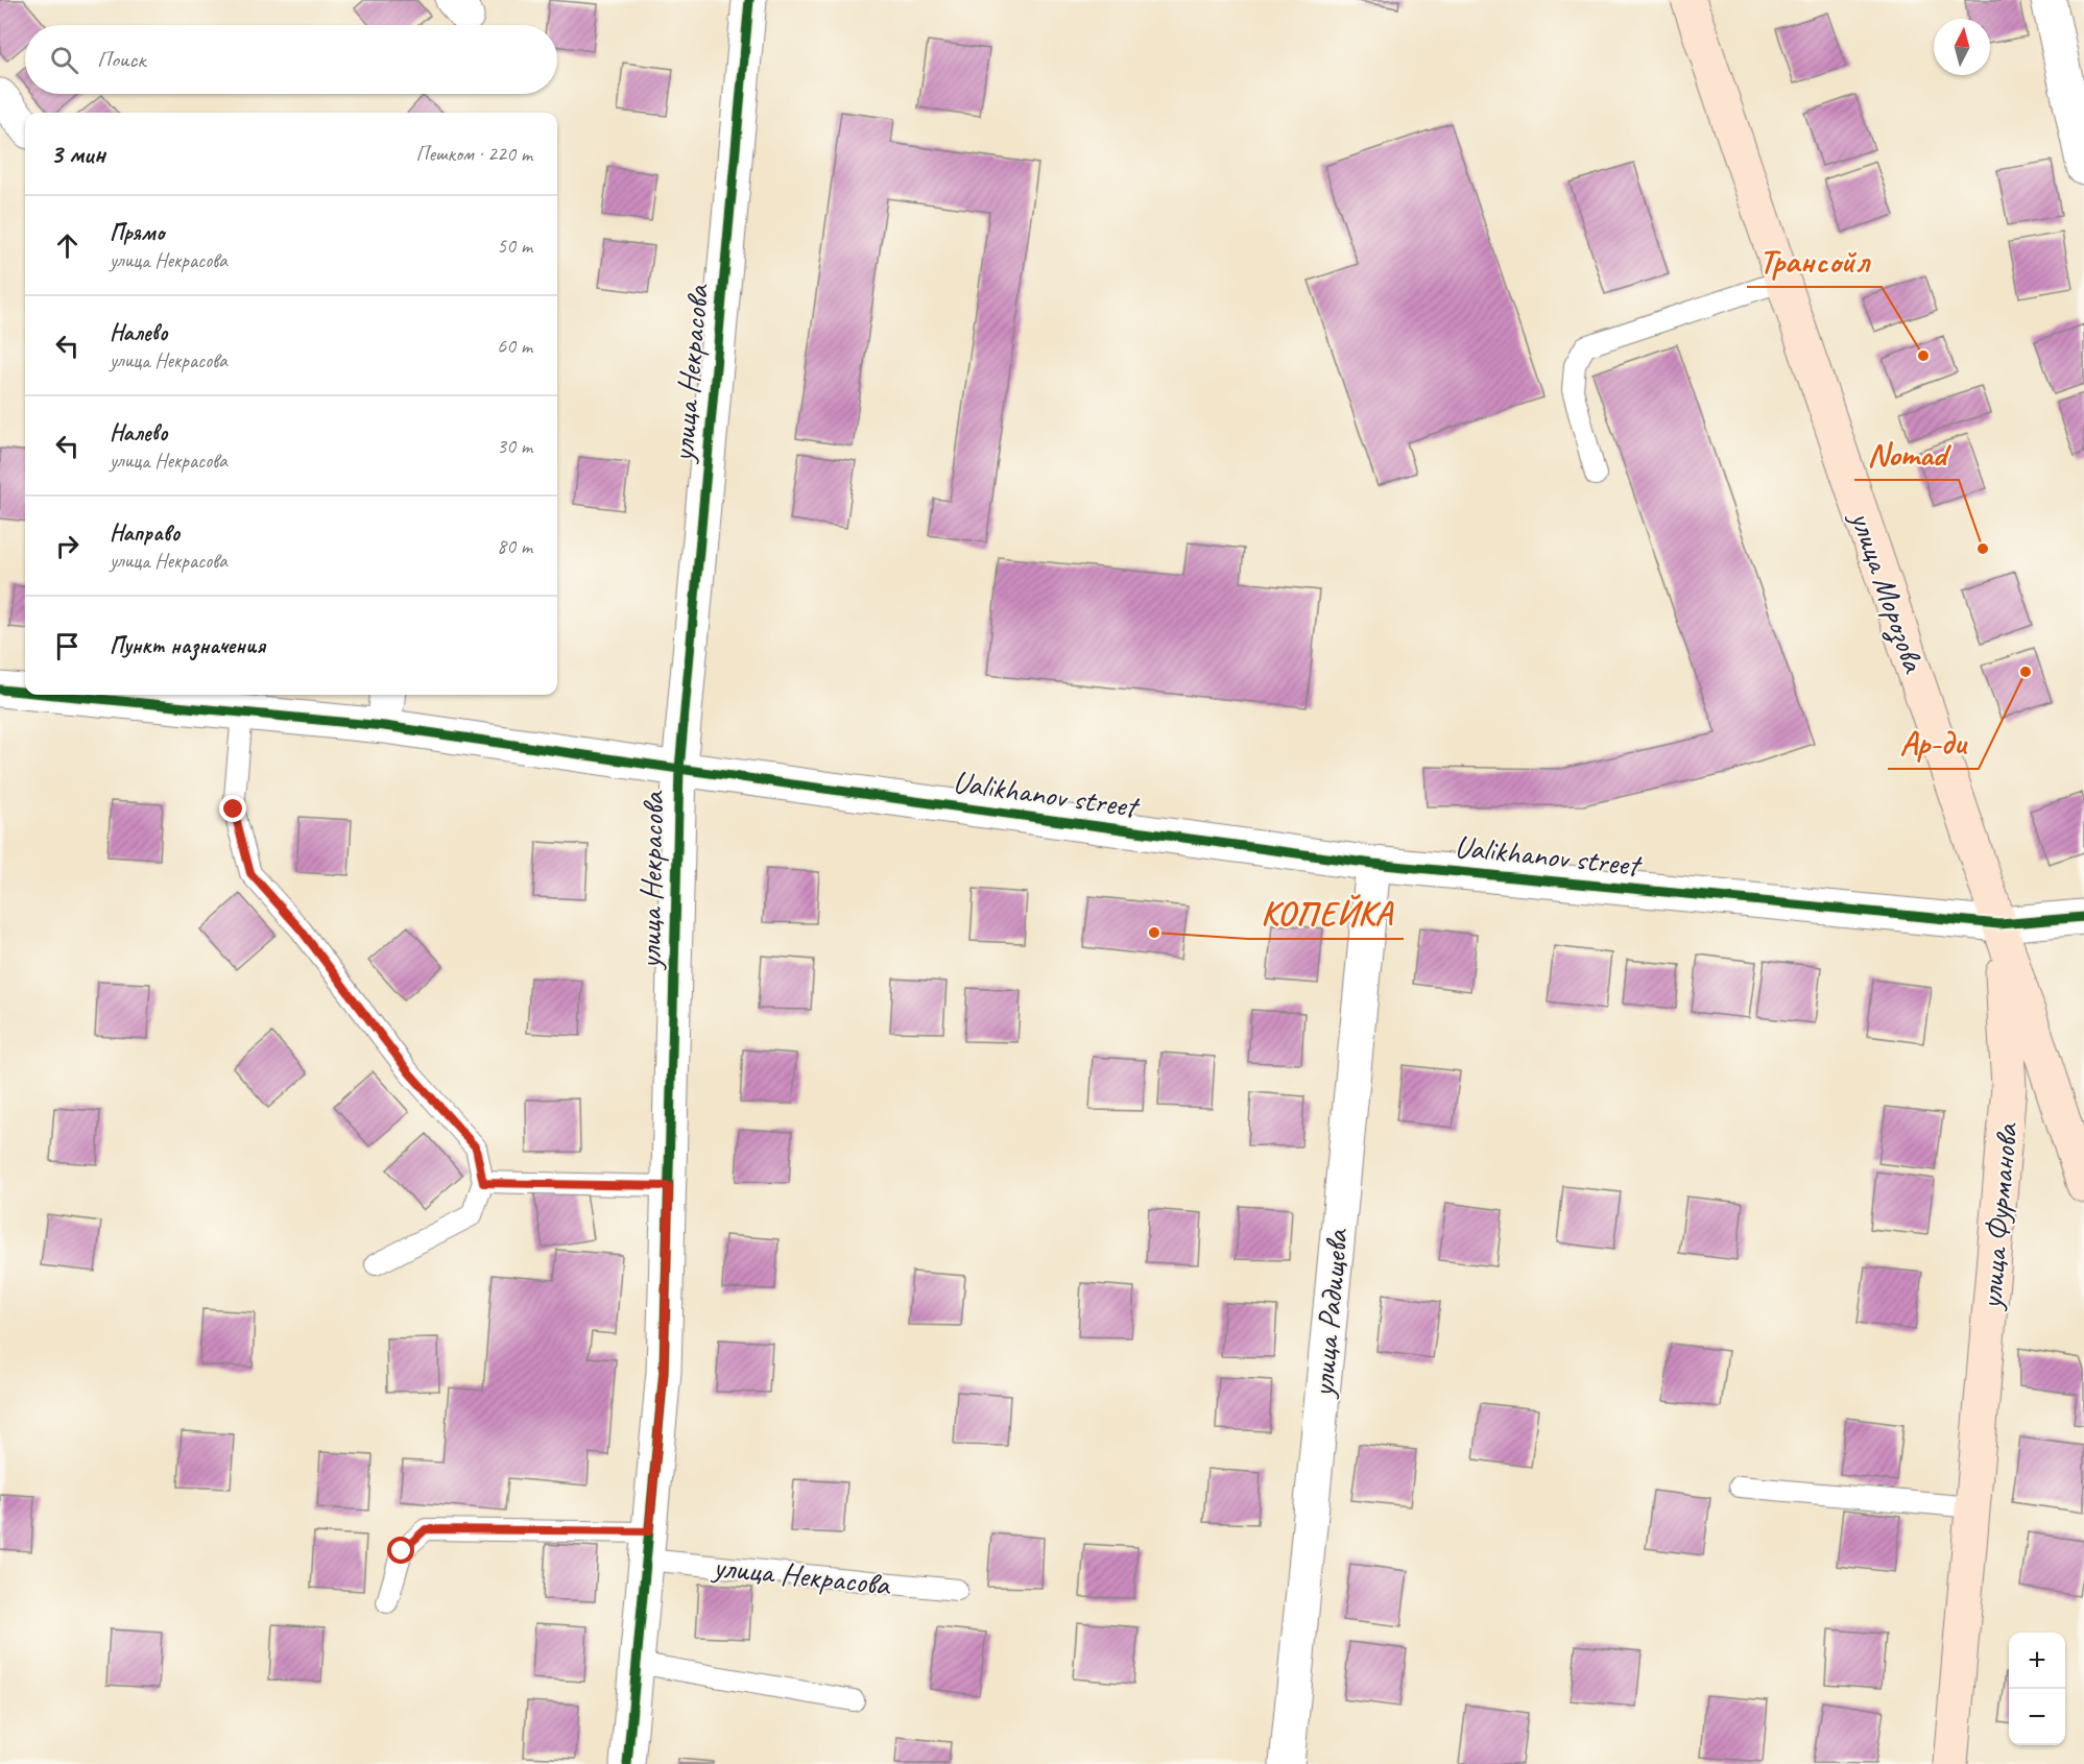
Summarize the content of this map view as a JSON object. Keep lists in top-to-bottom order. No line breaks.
{"streets":{"main road":["улица Морозова","улица Фурманова"],"street":["улица Некрасова","Ualikhanov street","улица Радищева"]},"crossings":[["улица Некрасова","Ualikhanov street"],["улица Морозова","Ualikhanov street"],["улица Морозова","улица Фурманова"],["Ualikhanov street","улица Фурманова"],["Ualikhanov street","улица Радищева"]],"places":["Трансойл","Nomad","Ар-ди","КОПЕЙКА"],"north":"top","page":{"search":"Поиск","heading":["3 мин","Пешком · 220 m"],"list":[["Прямо","улица Некрасова","50 m"],["Налево","улица Некрасова","60 m"],["Налево","улица Некрасова","30 m"],["Направо","улица Некрасова","80 m"],"Пункт назначения"],"map_buttons":["+","−"]}}
